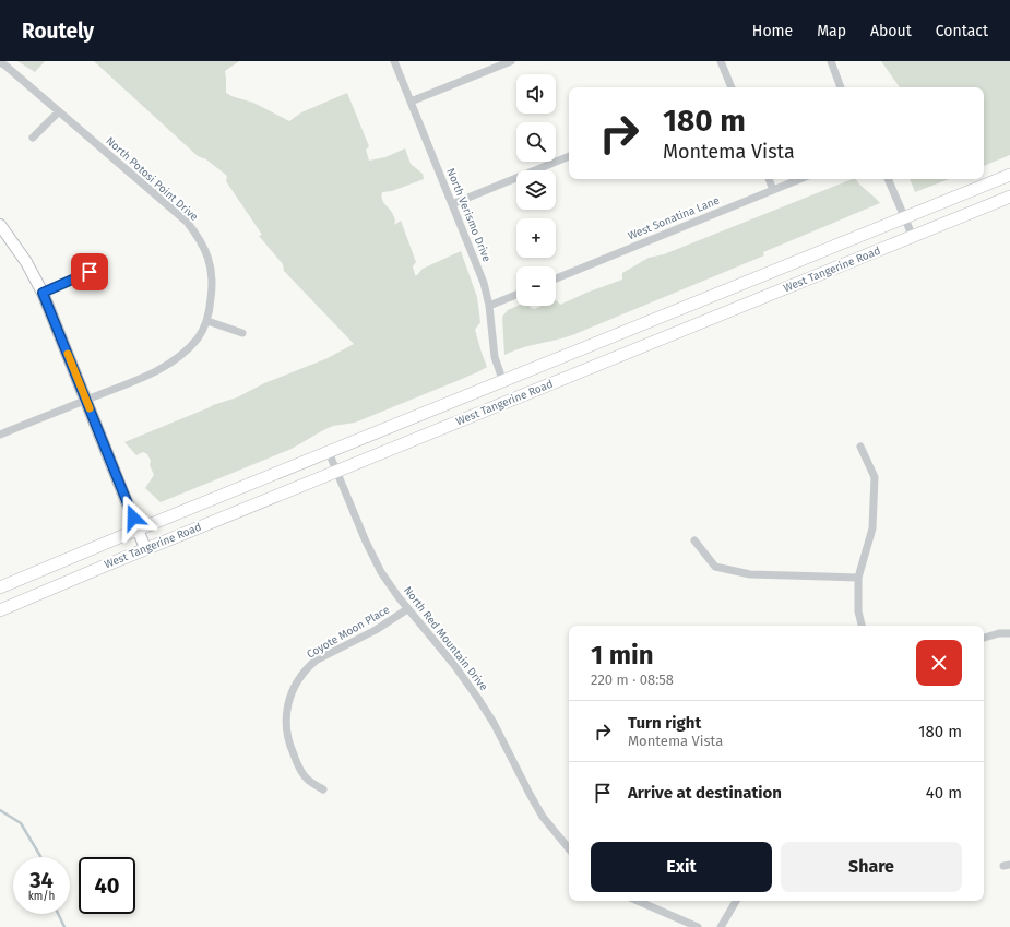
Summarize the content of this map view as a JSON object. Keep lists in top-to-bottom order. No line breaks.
{"streets":{"main road":["West Tangerine Road"],"street":["North Potosi Point Drive","North Verismo Drive","West Sonatina Lane","Coyote Moon Place","North Red Mountain Drive"]},"crossings":[["North Verismo Drive","West Tangerine Road"],["West Tangerine Road","North Red Mountain Drive"],["Coyote Moon Place","North Red Mountain Drive"]],"page":{"header":"Routely","nav":["Home","Map","About","Contact"],"map_buttons":["+","−"],"turn":["180 m","Montema Vista"],"heading":["1 min","220 m · 08:58"],"list":[{"name":"Turn right","note":"Montema Vista","value":"180 m"},{"name":"Arrive at destination","value":"40 m"}],"buttons":["Exit","Share"],"speed":"34 km/h","limit":"40"}}
